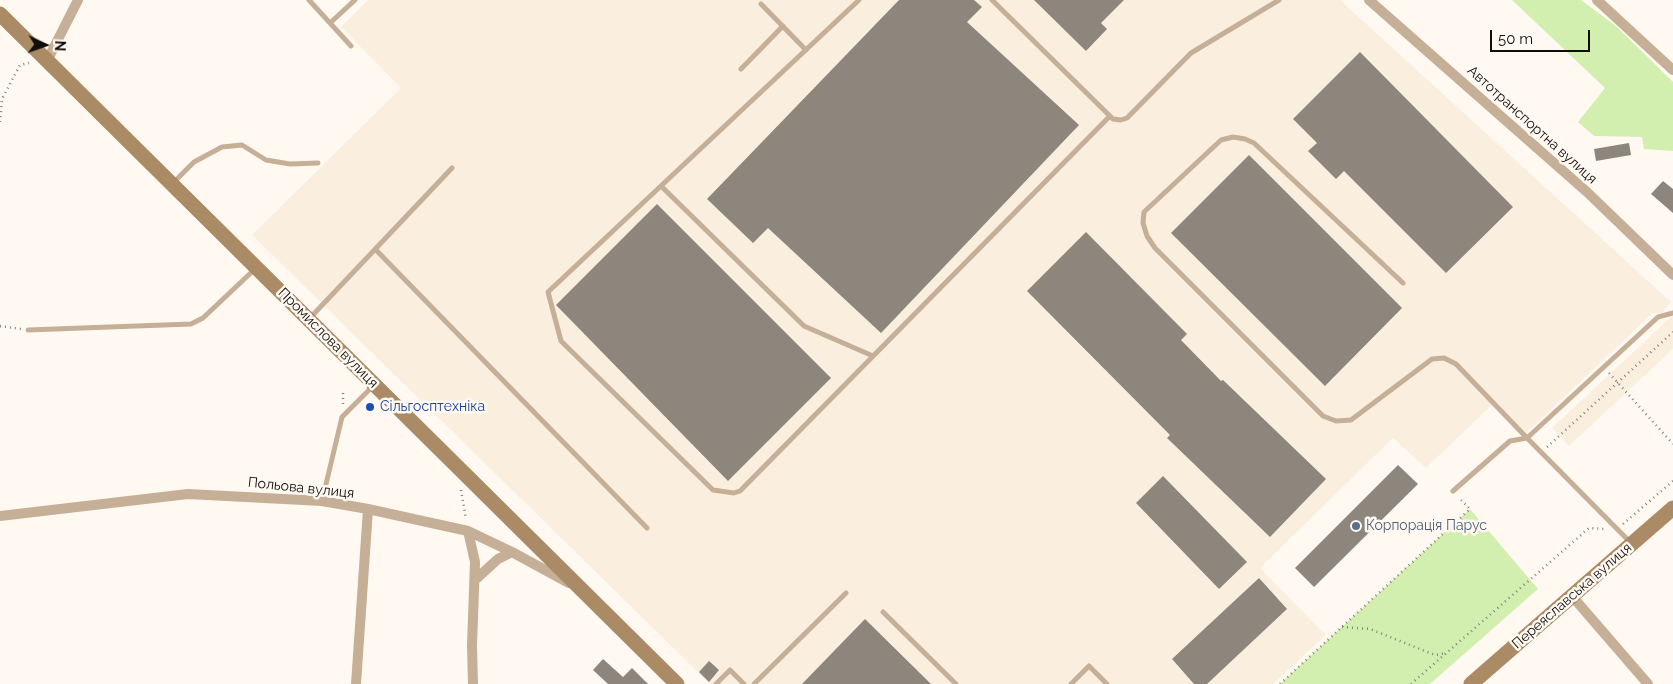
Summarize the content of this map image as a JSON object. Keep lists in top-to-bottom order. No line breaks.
{"streets":{"street":["Автотранспортна вулиця","Промислова вулиця","Польова вулиця","Переяславська вулиця"]},"crossings":[["Промислова вулиця","Польова вулиця"]],"places":["Сільгосптехніка","Корпорація Парус"],"scale_bar":"50 m","north":"right"}
